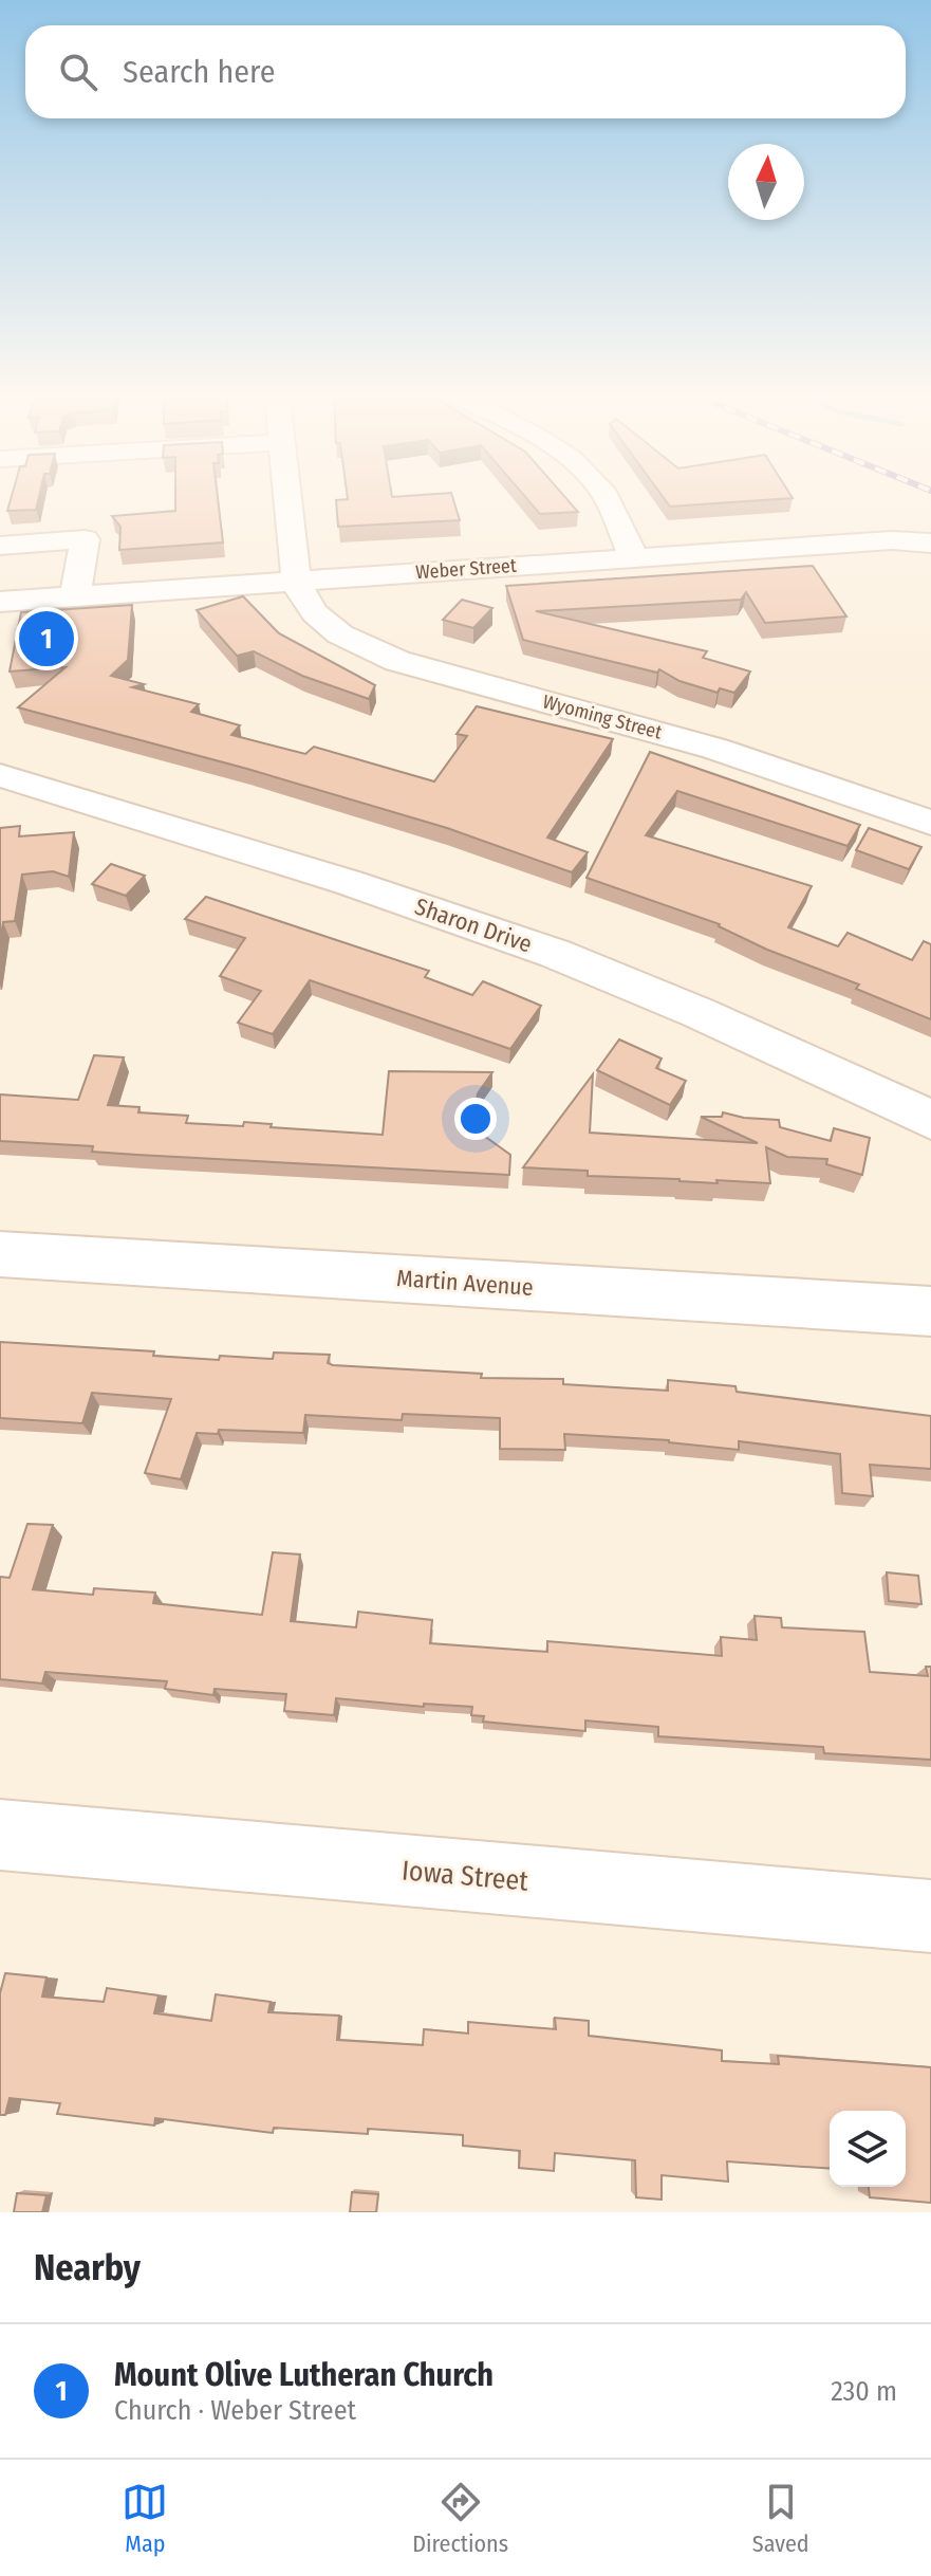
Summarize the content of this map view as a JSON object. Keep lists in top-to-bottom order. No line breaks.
{"streets":{"street":["Weber Street","Wyoming Street","Sharon Drive","Martin Avenue","Iowa Street"]},"crossings":[["Weber Street","Wyoming Street"]],"north":"top","page":{"search":"Search here","pins":"1","heading":"Nearby","list":[{"mark":"1","name":"Mount Olive Lutheran Church","note":"Church · Weber Street","value":"230 m"}],"nav":["Map","Directions","Saved"]}}
